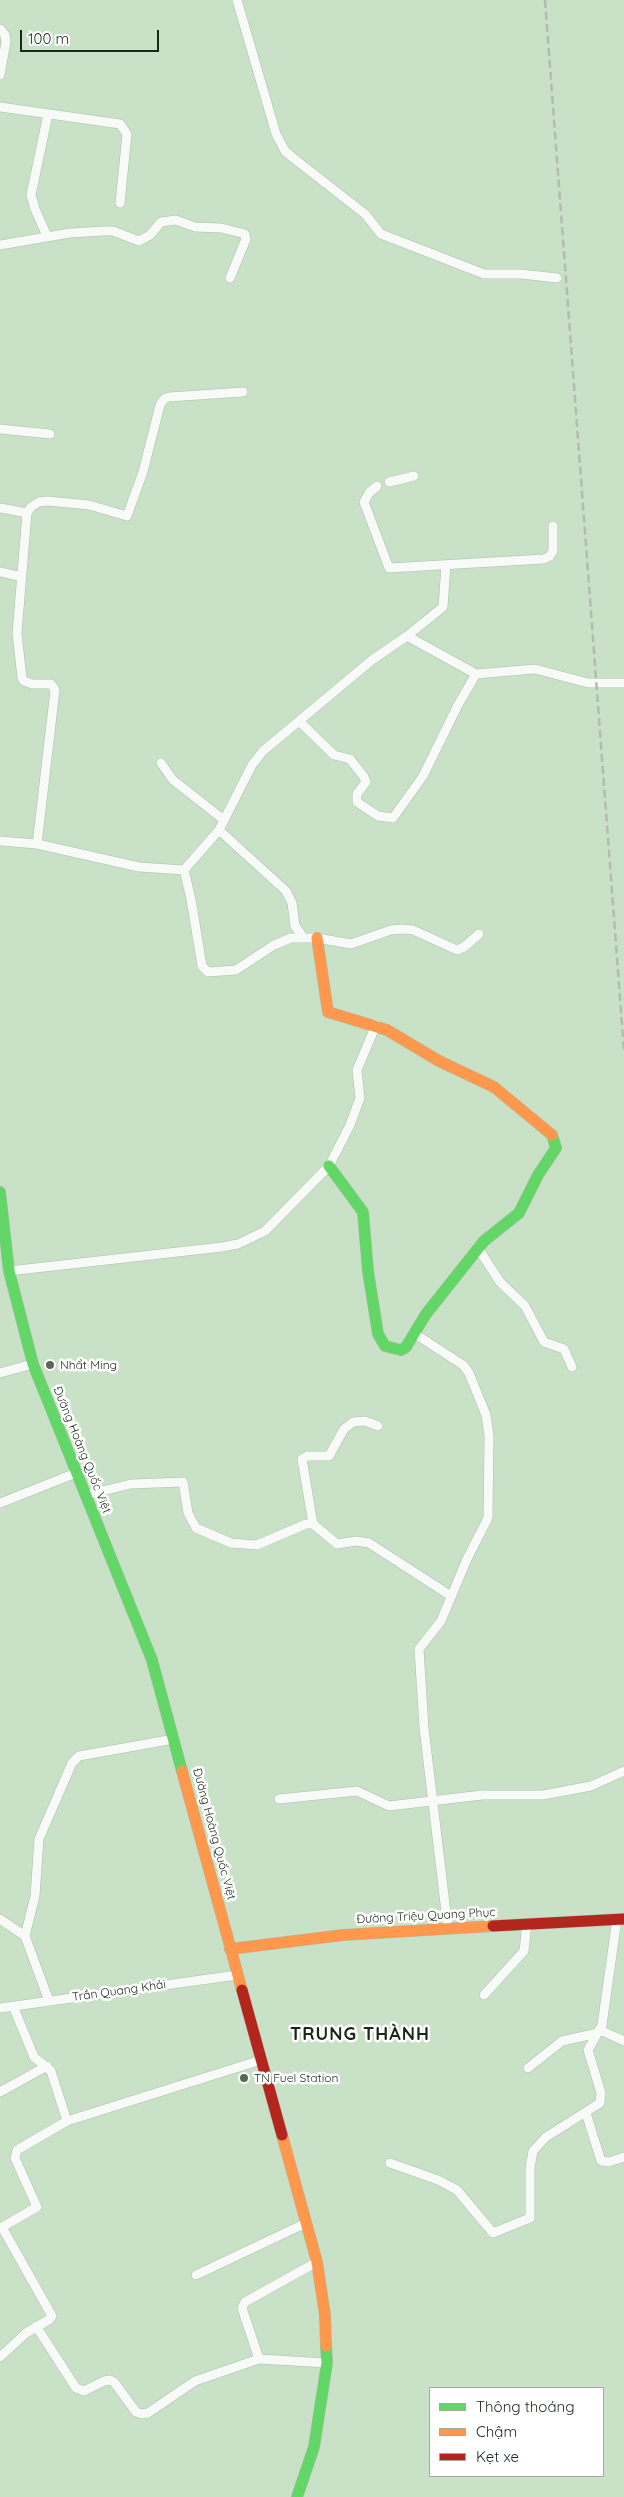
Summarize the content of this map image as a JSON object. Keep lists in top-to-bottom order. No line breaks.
{"streets":{"main road":["Đường Hoàng Quốc Việt","Đường Triệu Quang Phục"],"street":["Trần Quang Khải"]},"crossings":[["Đường Hoàng Quốc Việt","Đường Triệu Quang Phục"],["Đường Hoàng Quốc Việt","Trần Quang Khải"]],"districts":["TRUNG THÀNH"],"places":["Nhẩt Ming","TN Fuel Station"],"legend":["Thông thoáng","Chậm","Kẹt xe"],"scale_bar":"100 m"}
